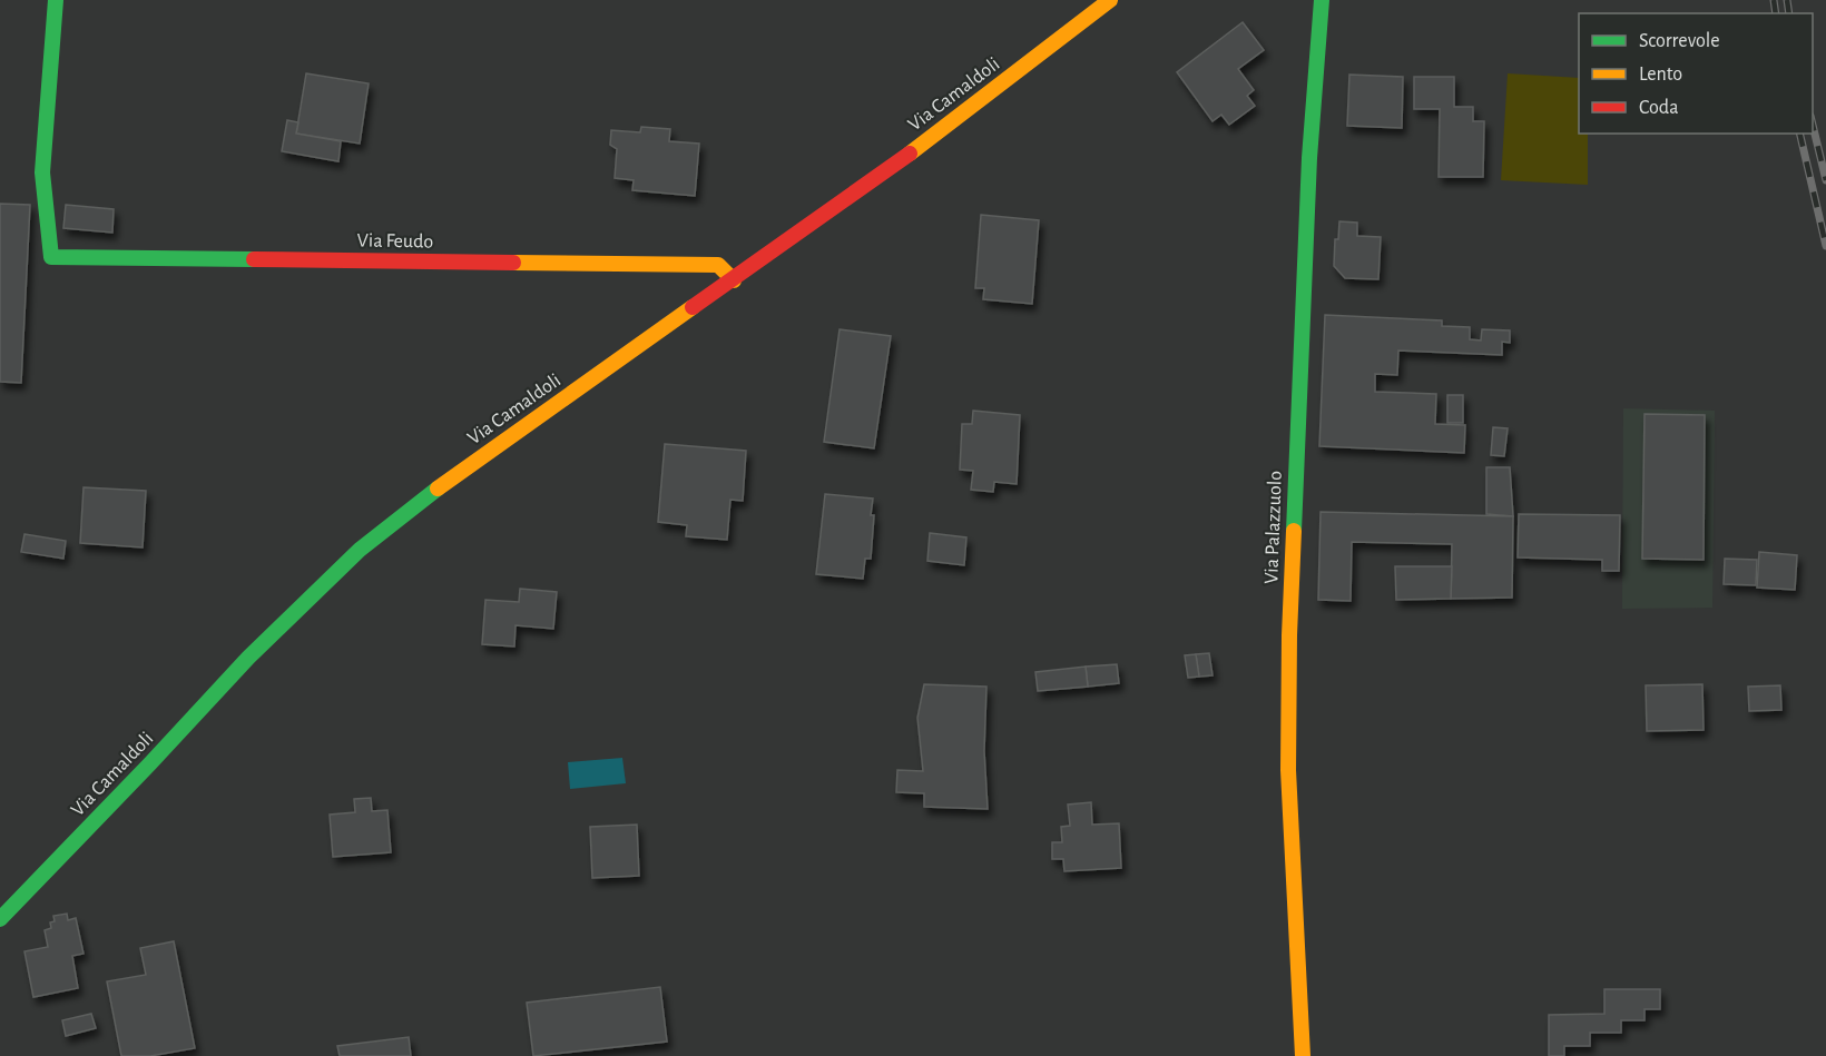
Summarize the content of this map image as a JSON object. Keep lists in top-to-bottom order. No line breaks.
{"streets":{"street":["Via Camaldoli","Via Feudo","Via Palazzuolo"]},"crossings":[["Via Camaldoli","Via Feudo"]],"legend":["Scorrevole","Lento","Coda"]}
